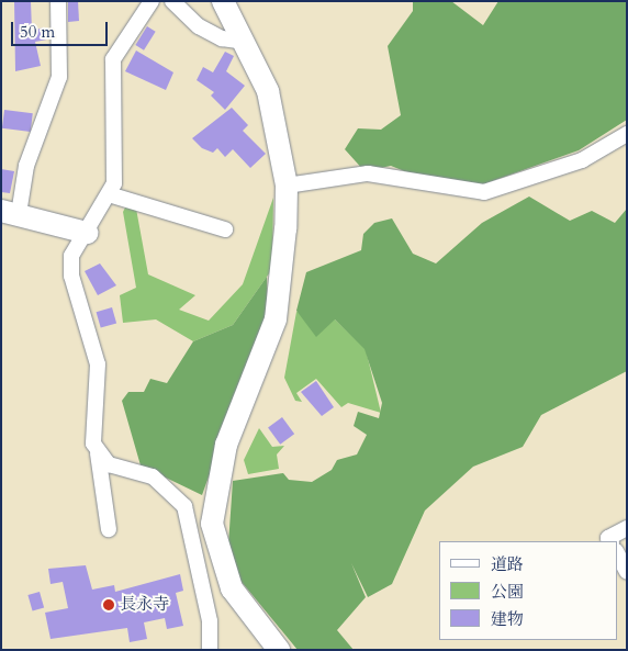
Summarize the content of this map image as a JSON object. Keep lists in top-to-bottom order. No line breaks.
{"places":["長永寺"],"legend":["道路","公園","建物"],"scale_bar":"50 m"}
